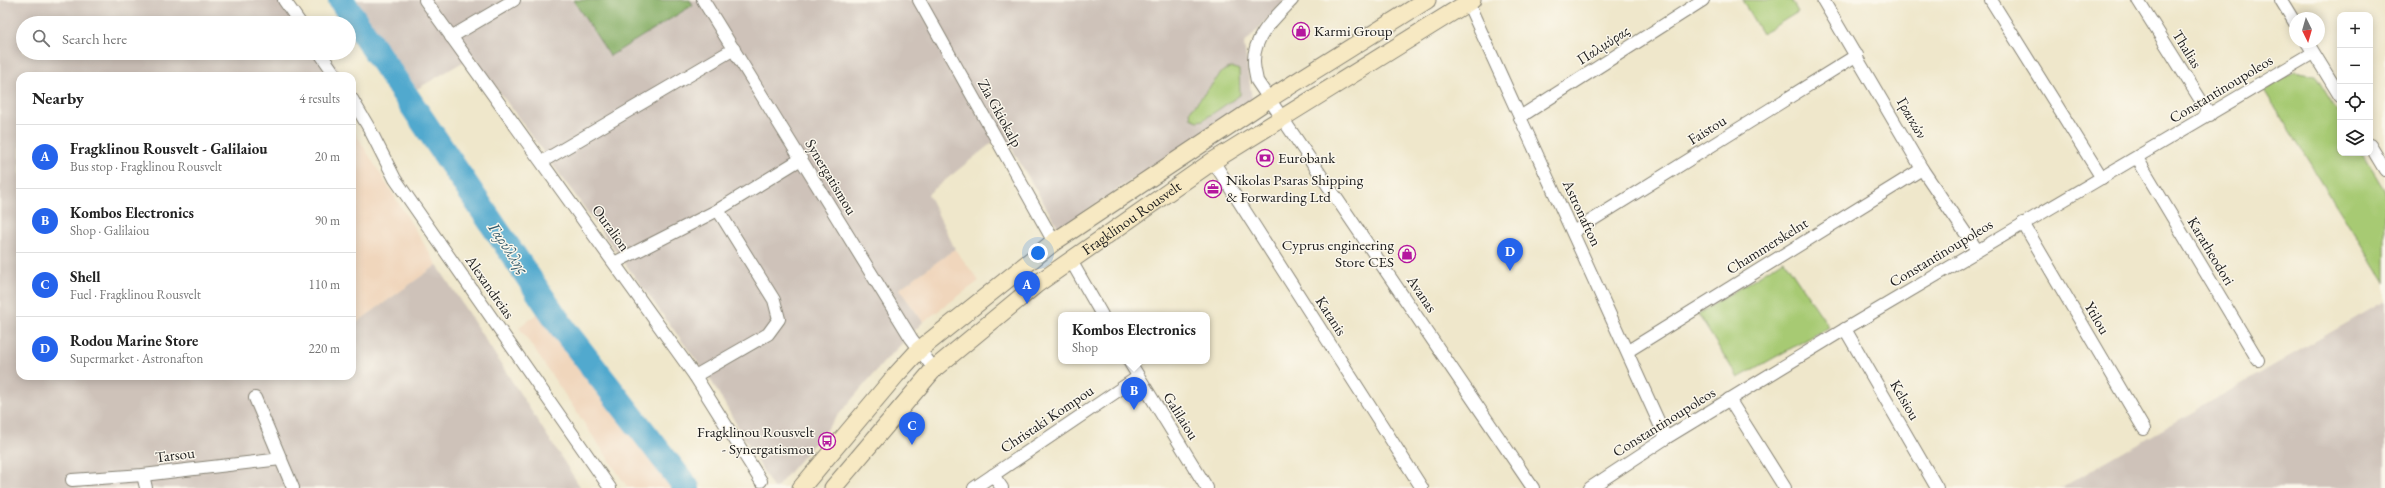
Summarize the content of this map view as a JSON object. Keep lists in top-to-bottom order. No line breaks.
{"streets":{"main road":["Fragklinou Rousvelt"],"street":["Παλμύρας","Thalias","Constantinoupoleos","Zia Gkiokalp","Γραικών","Faistou","Synergatismou","Astronafton","Ouralion","Chammerskelnt","Karatheodori","Alexandreias","Avanas","Katanis","Ytilou","Kelsiou","Galilaiou","Christaki Kompou","Tarsou"]},"crossings":[["Παλμύρας","Astronafton"],["Thalias","Constantinoupoleos"],["Constantinoupoleos","Γραικών"],["Constantinoupoleos","Astronafton"],["Constantinoupoleos","Karatheodori"],["Constantinoupoleos","Ytilou"],["Constantinoupoleos","Kelsiou"],["Zia Gkiokalp","Fragklinou Rousvelt"],["Γραικών","Faistou"],["Γραικών","Chammerskelnt"],["Faistou","Astronafton"],["Synergatismou","Fragklinou Rousvelt"],["Astronafton","Fragklinou Rousvelt"],["Astronafton","Chammerskelnt"],["Fragklinou Rousvelt","Avanas"],["Fragklinou Rousvelt","Katanis"],["Galilaiou","Christaki Kompou"]],"water":["Γαρύλλης"],"places":{"shop":["Karmi Group","Cyprus engineering Store CES"],"bank":["Eurobank"],"office":["Nikolas Psaras Shipping & Forwarding Ltd"],"bus stop":["Fragklinou Rousvelt - Synergatismou"]},"north":"bottom","page":{"map_buttons":["+","−"],"search":"Search here","heading":["Nearby","4 results"],"list":[{"mark":"A","name":"Fragklinou Rousvelt - Galilaiou","note":"Bus stop · Fragklinou Rousvelt","value":"20 m"},{"mark":"B","name":"Kombos Electronics","note":"Shop · Galilaiou","value":"90 m"},{"mark":"C","name":"Shell","note":"Fuel · Fragklinou Rousvelt","value":"110 m"},{"mark":"D","name":"Rodou Marine Store","note":"Supermarket · Astronafton","value":"220 m"}],"pins":["D","A","B","C"],"popup":["Kombos Electronics","Shop"]}}
